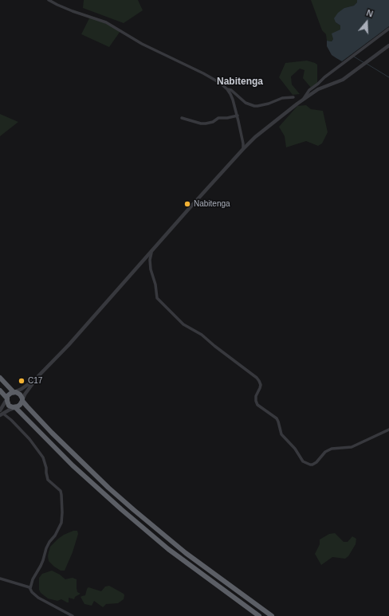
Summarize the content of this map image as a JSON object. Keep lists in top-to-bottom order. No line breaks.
{"districts":["Nabitenga"],"places":["Nabitenga","C17"],"north":"top"}
